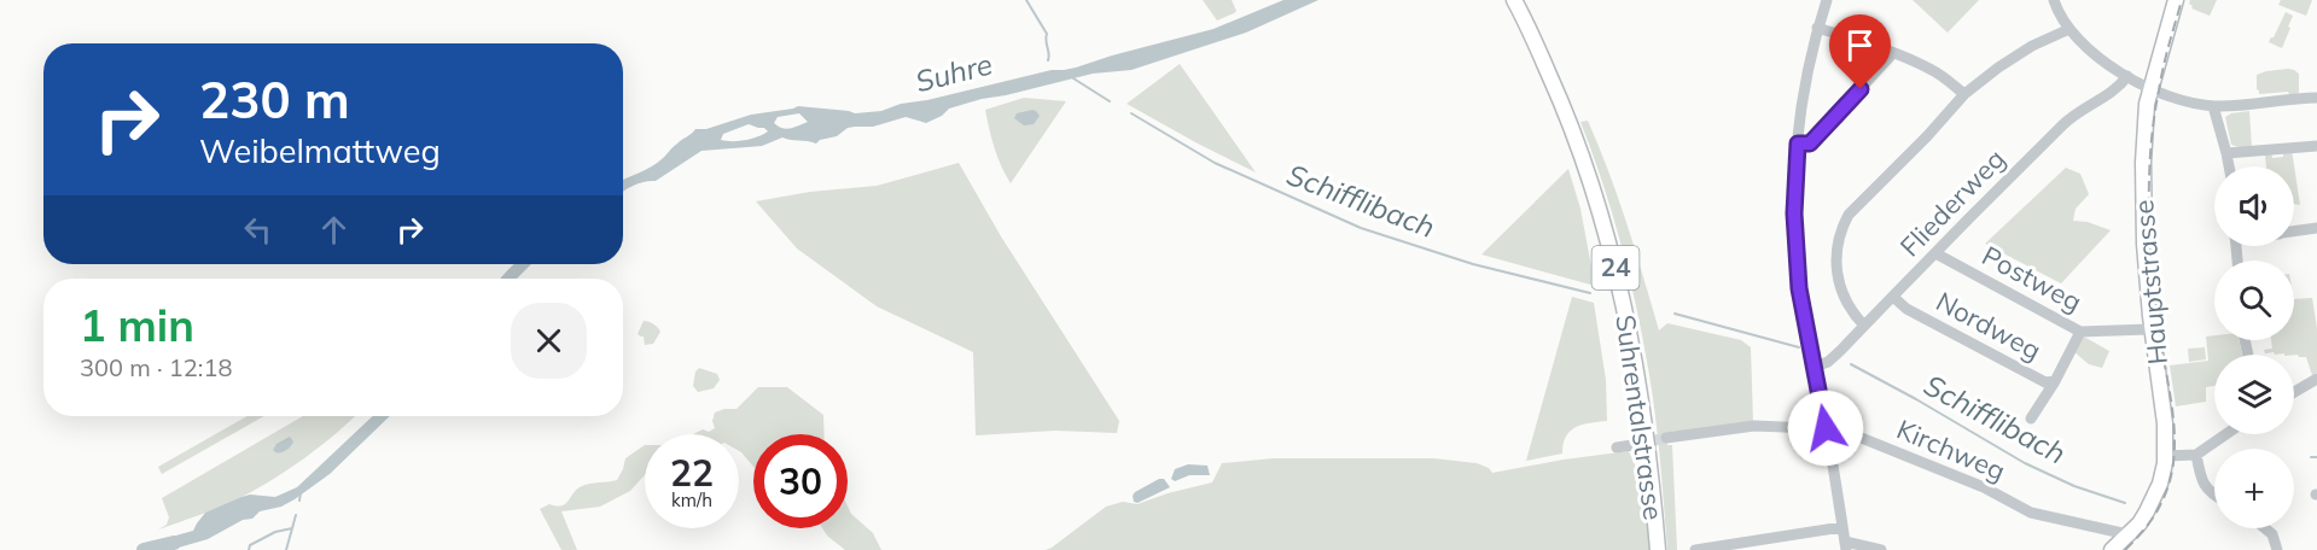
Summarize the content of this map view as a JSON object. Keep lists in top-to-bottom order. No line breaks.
{"streets":{"main road":["24","Hauptstrasse","Suhrentalstrasse"],"street":["Fliederweg","Postweg","Nordweg","Kirchweg"]},"crossings":[["Fliederweg","Postweg"],["Fliederweg","Nordweg"],["Postweg","Hauptstrasse"],["Postweg","Nordweg"],["Hauptstrasse","Kirchweg"]],"water":["Suhre","Schifflibach"],"page":{"turn":["230 m","Weibelmattweg"],"map_buttons":"+","heading":["1 min","300 m · 12:18"],"speed":"22 km/h","limit":"30"}}
